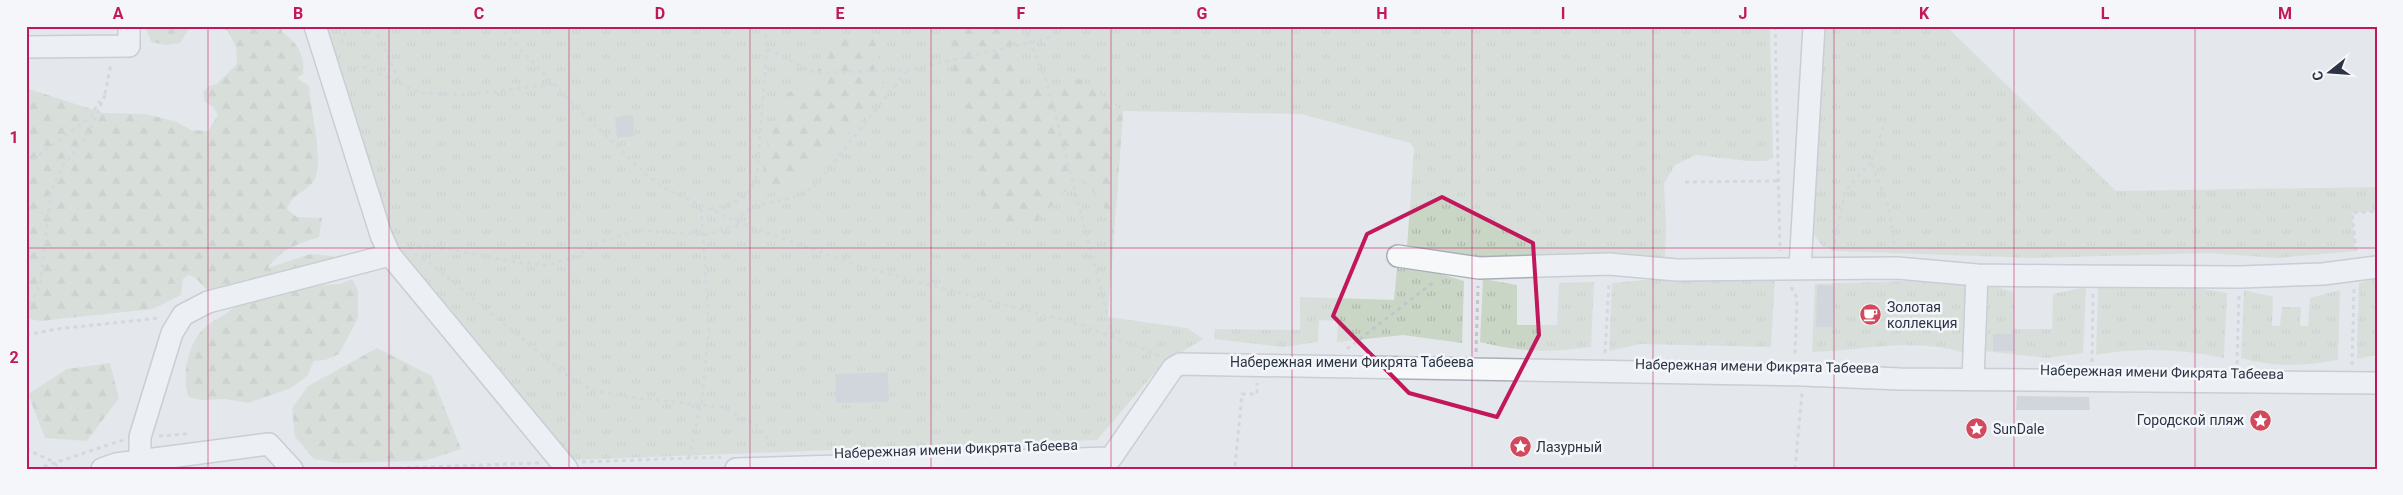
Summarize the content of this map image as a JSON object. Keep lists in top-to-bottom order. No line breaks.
{"streets":{"street":["Набережная имени Фикрята Табеева"]},"places":{"cafe":["Золотая коллекция"],"place":["Городской пляж","SunDale","Лазурный"]},"north":"left","grid":{"columns":["A","B","C","D","E","F","G","H","I","J","K","L","M"],"rows":["1","2"]}}
